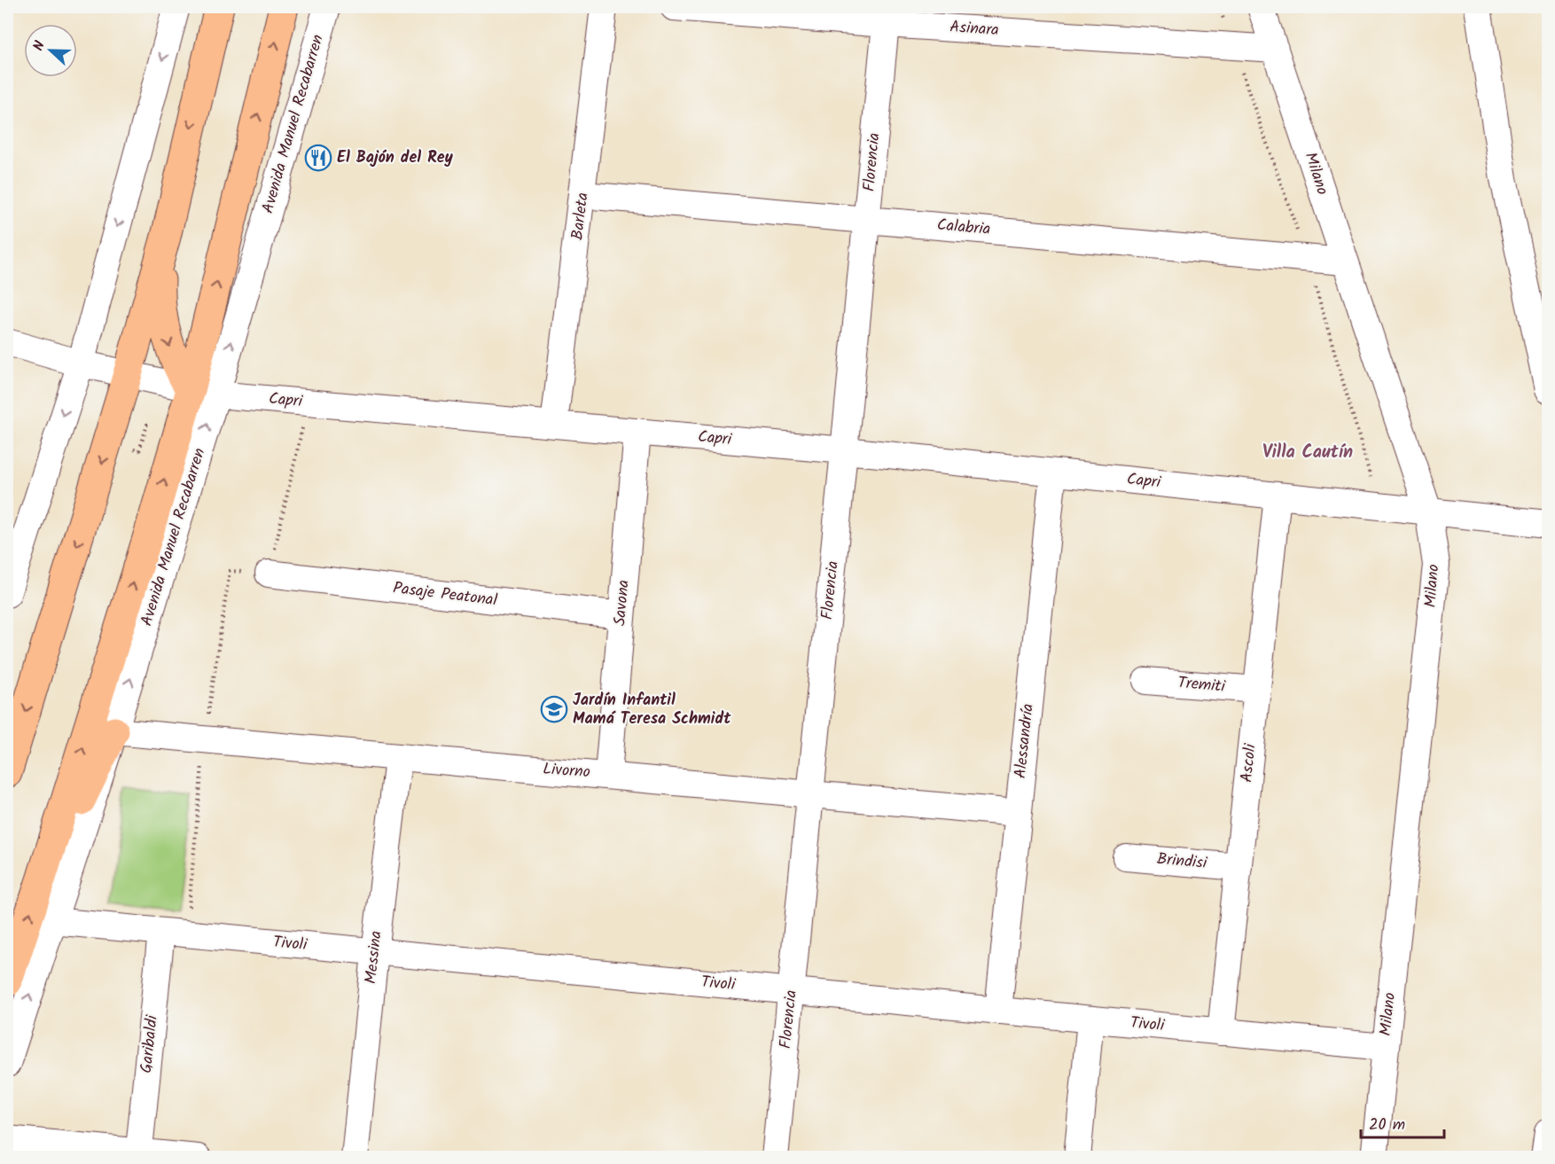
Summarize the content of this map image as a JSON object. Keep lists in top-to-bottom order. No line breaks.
{"streets":{"main road":["Avenida Manuel Recabarren"],"street":["Asinara","Florencia","Milano","Barleta","Calabria","Capri","Pasaje Peatonal","Savona","Tremiti","Alessandría","Ascoli","Livorno","Brindisi","Tivoli","Messina","Garibaldi"]},"crossings":[["Asinara","Florencia"],["Asinara","Milano"],["Avenida Manuel Recabarren","Capri"],["Avenida Manuel Recabarren","Livorno"],["Avenida Manuel Recabarren","Tivoli"],["Florencia","Calabria"],["Florencia","Capri"],["Florencia","Livorno"],["Florencia","Tivoli"],["Milano","Calabria"],["Milano","Capri"],["Milano","Tivoli"],["Barleta","Calabria"],["Barleta","Capri"],["Capri","Savona"],["Capri","Alessandría"],["Capri","Ascoli"],["Pasaje Peatonal","Savona"],["Savona","Livorno"],["Tremiti","Ascoli"],["Alessandría","Livorno"],["Alessandría","Tivoli"],["Ascoli","Brindisi"],["Ascoli","Tivoli"],["Livorno","Messina"],["Tivoli","Messina"],["Tivoli","Garibaldi"]],"districts":["Villa Cautín"],"places":{"restaurant":["El Bajón del Rey"],"school or university":["Jardín Infantil Mamá Teresa Schmidt"]},"scale_bar":"20 m","north":"left"}
